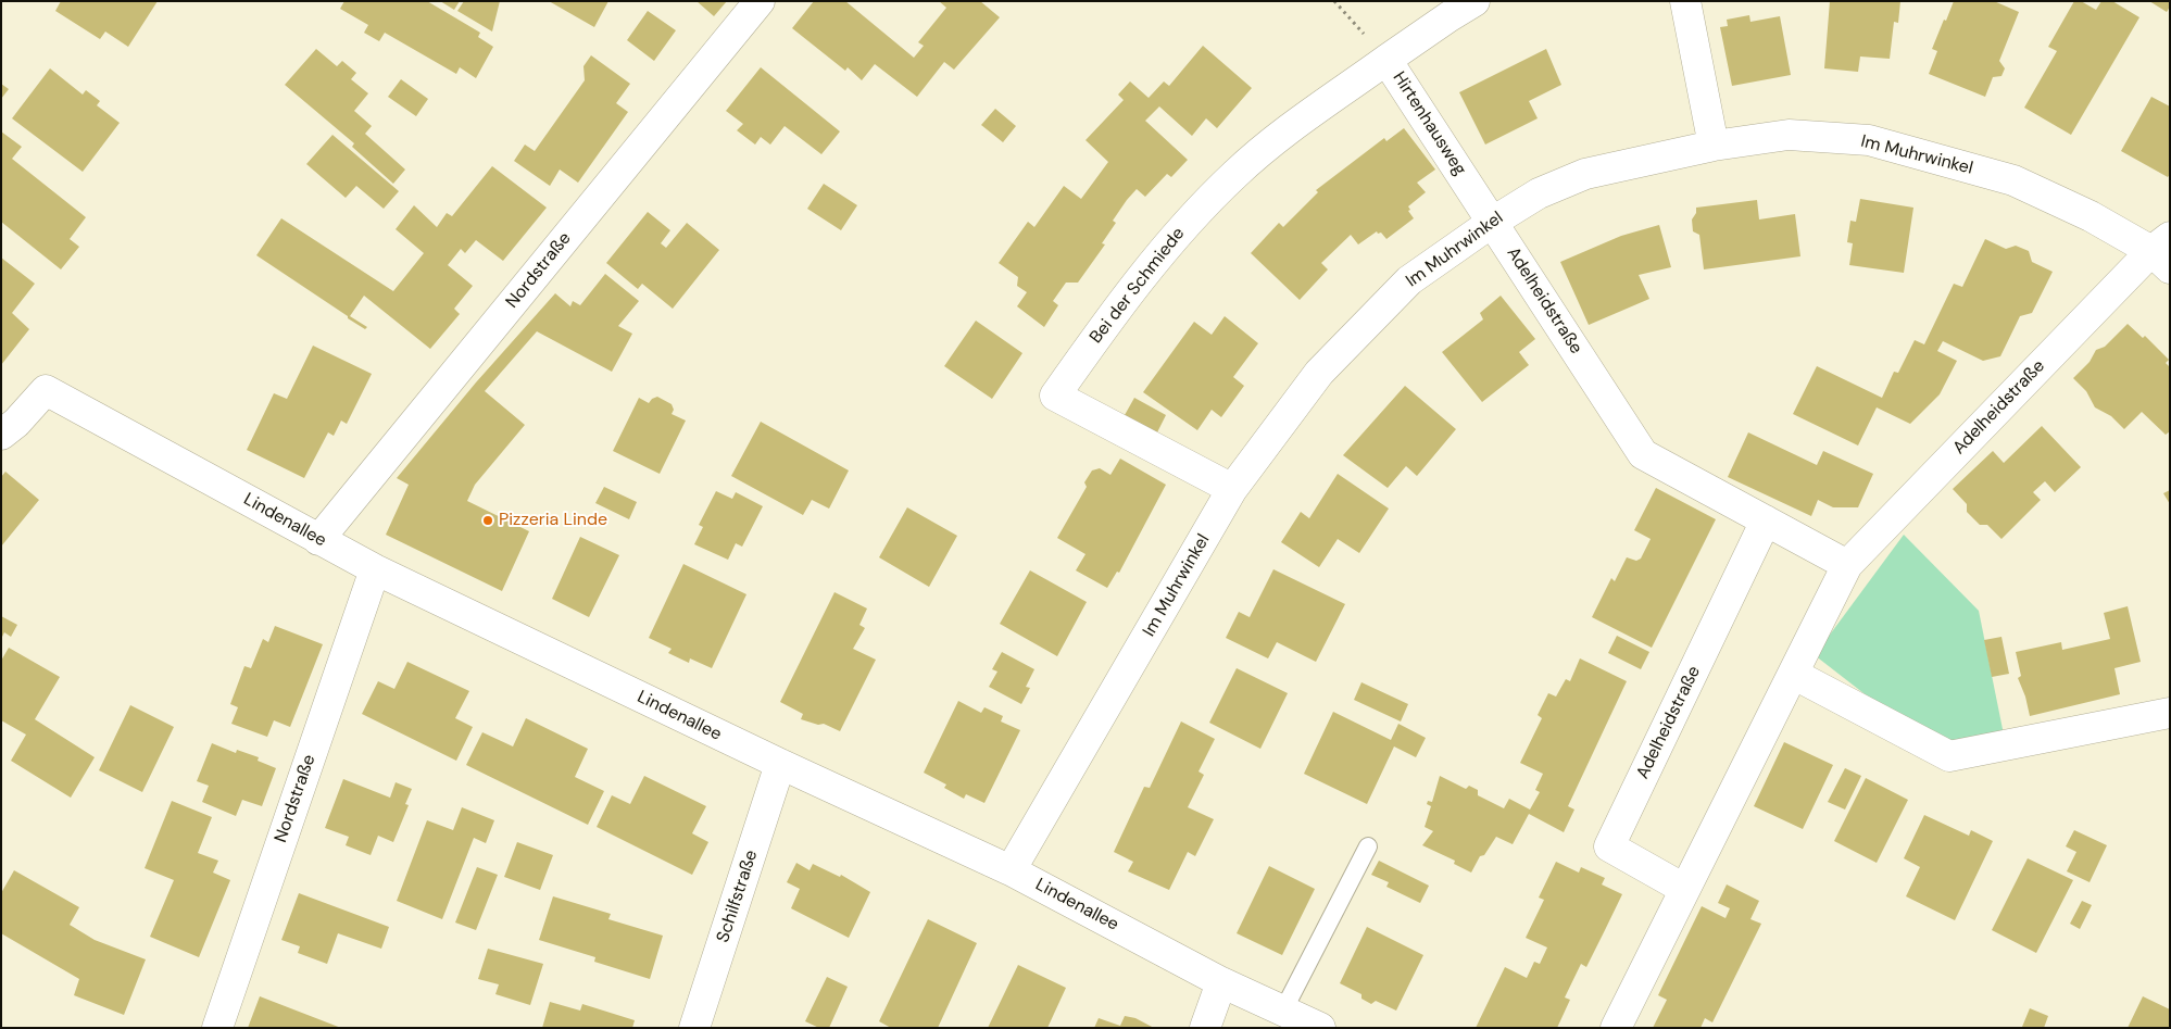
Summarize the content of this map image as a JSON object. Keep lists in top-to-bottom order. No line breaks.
{"streets":{"street":["Hirtenhausweg","Im Muhrwinkel","Nordstraße","Bei der Schmiede","Adelheidstraße","Lindenallee","Schilfstraße"]},"crossings":[["Hirtenhausweg","Im Muhrwinkel"],["Hirtenhausweg","Bei der Schmiede"],["Hirtenhausweg","Adelheidstraße"],["Im Muhrwinkel","Bei der Schmiede"],["Im Muhrwinkel","Adelheidstraße"],["Im Muhrwinkel","Lindenallee"],["Nordstraße","Lindenallee"],["Lindenallee","Schilfstraße"]],"places":["Pizzeria Linde"]}
